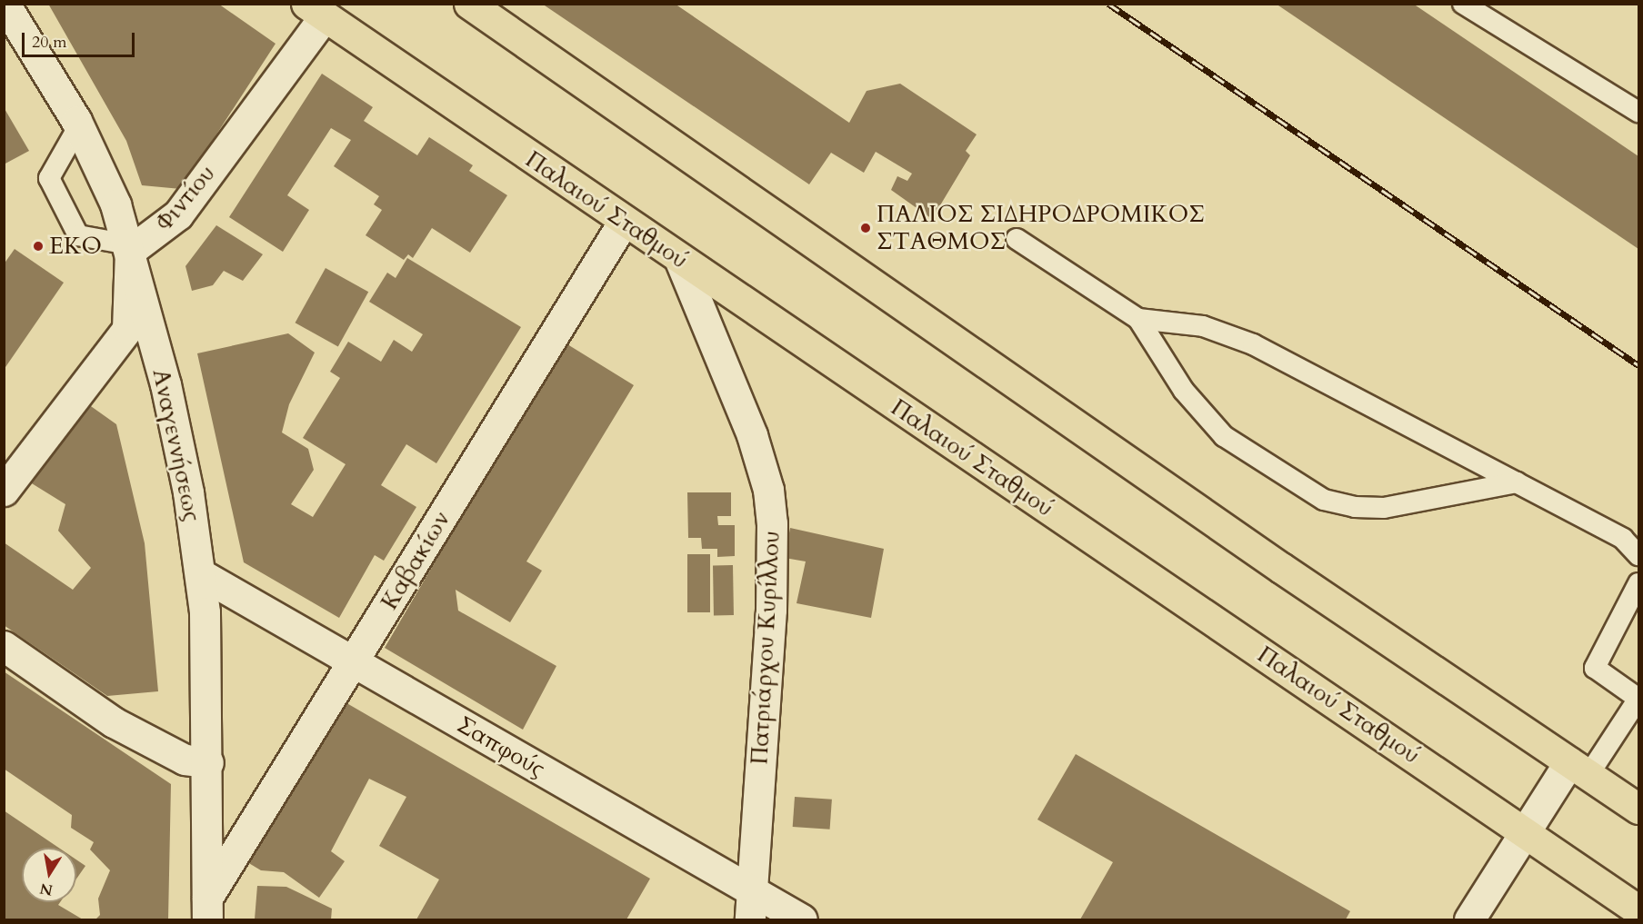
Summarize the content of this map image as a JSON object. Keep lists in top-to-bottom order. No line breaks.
{"streets":{"highway":["Παλαιού Σταθμού"],"street":["Φιντίου","Αναγεννήσεως","Καβακίων","Πατριάρχου Κυρίλλου","Σαπφούς"]},"crossings":[["Φιντίου","Παλαιού Σταθμού"],["Φιντίου","Αναγεννήσεως"],["Παλαιού Σταθμού","Καβακίων"],["Παλαιού Σταθμού","Πατριάρχου Κυρίλλου"],["Αναγεννήσεως","Καβακίων"],["Αναγεννήσεως","Σαπφούς"],["Καβακίων","Σαπφούς"],["Πατριάρχου Κυρίλλου","Σαπφούς"]],"places":["ΠΑΛΙΟΣ ΣΙΔΗΡΟΔΡΟΜΙΚΟΣ ΣΤΑΘΜΟΣ","EKO"],"scale_bar":"20 m","north":"bottom"}
